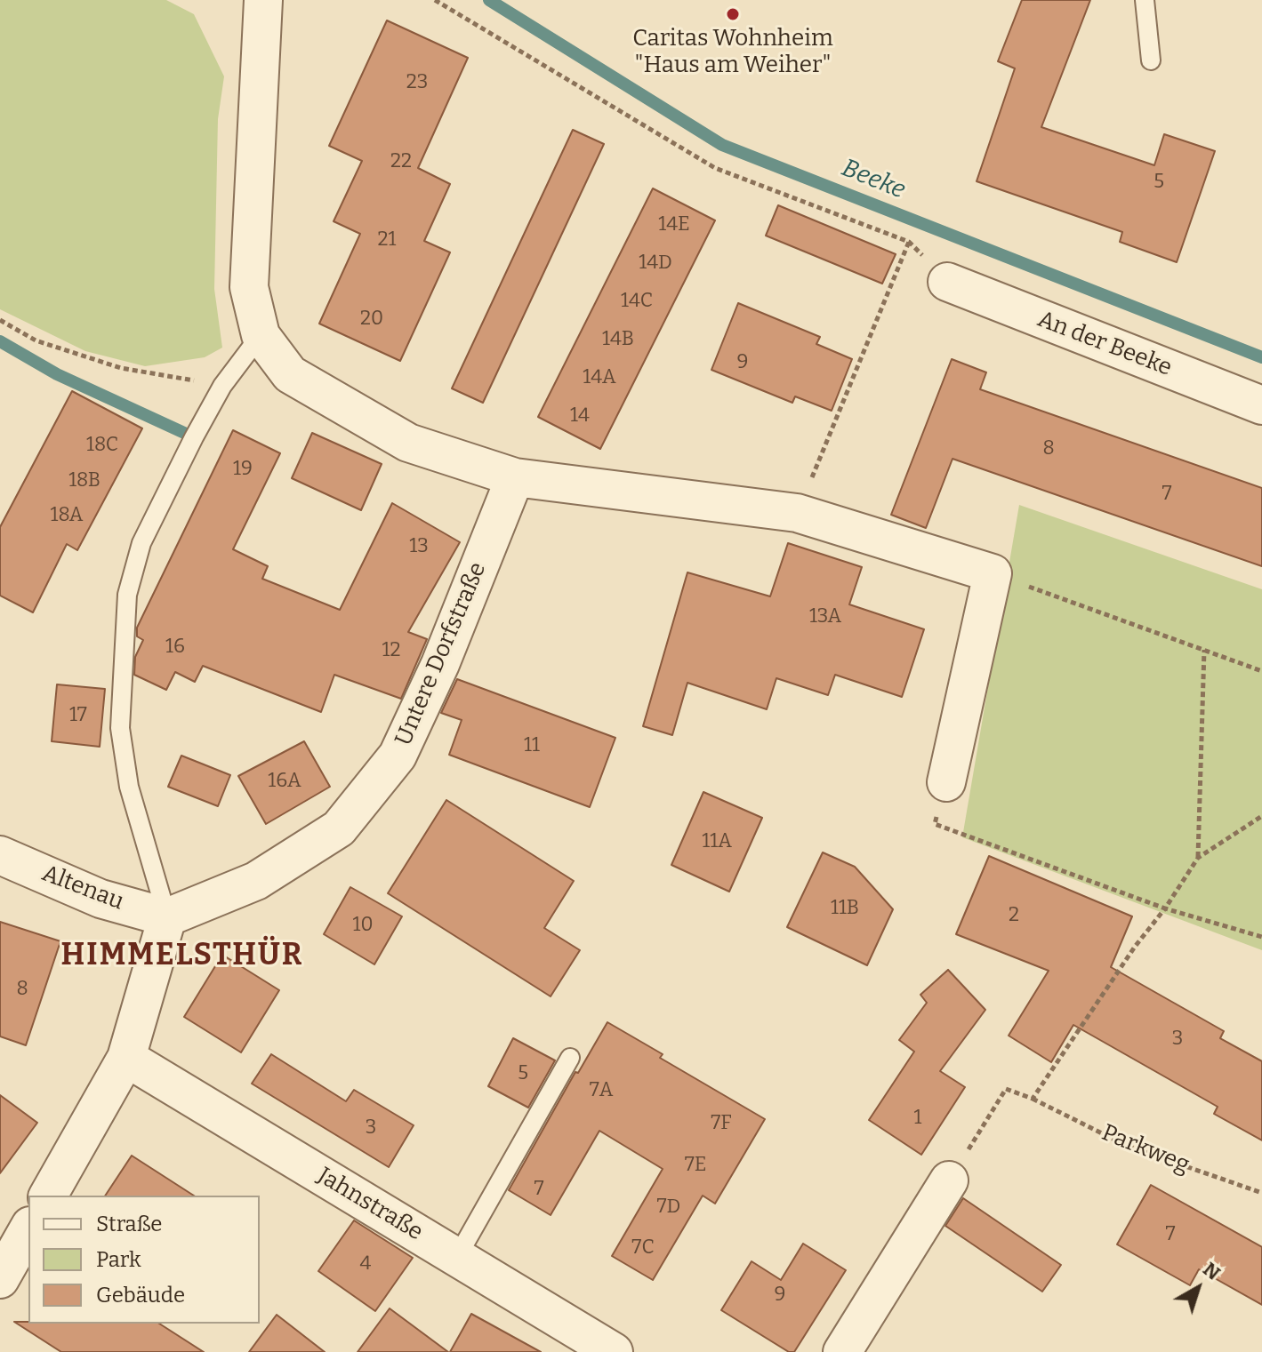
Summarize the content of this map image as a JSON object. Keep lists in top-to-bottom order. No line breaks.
{"streets":{"street":["An der Beeke","Untere Dorfstraße","Altenau","Jahnstraße"],"path":["Parkweg"]},"crossings":[["Untere Dorfstraße","Altenau"]],"districts":["HIMMELSTHÜR"],"water":["Beeke"],"places":["Caritas Wohnheim \"Haus am Weiher\""],"house_numbers":["23","22","5","14E","21","14D","14C","20","14B","9","14A","14","18C","8","19","18B","7","18A","13","13A","16","12","17","11","16A","11A","11B","2","10","8","3","5","7A","1","7F","3","7E","7","7D","7","7C","4","9"],"legend":["Straße","Park","Gebäude"],"north":"top right"}
